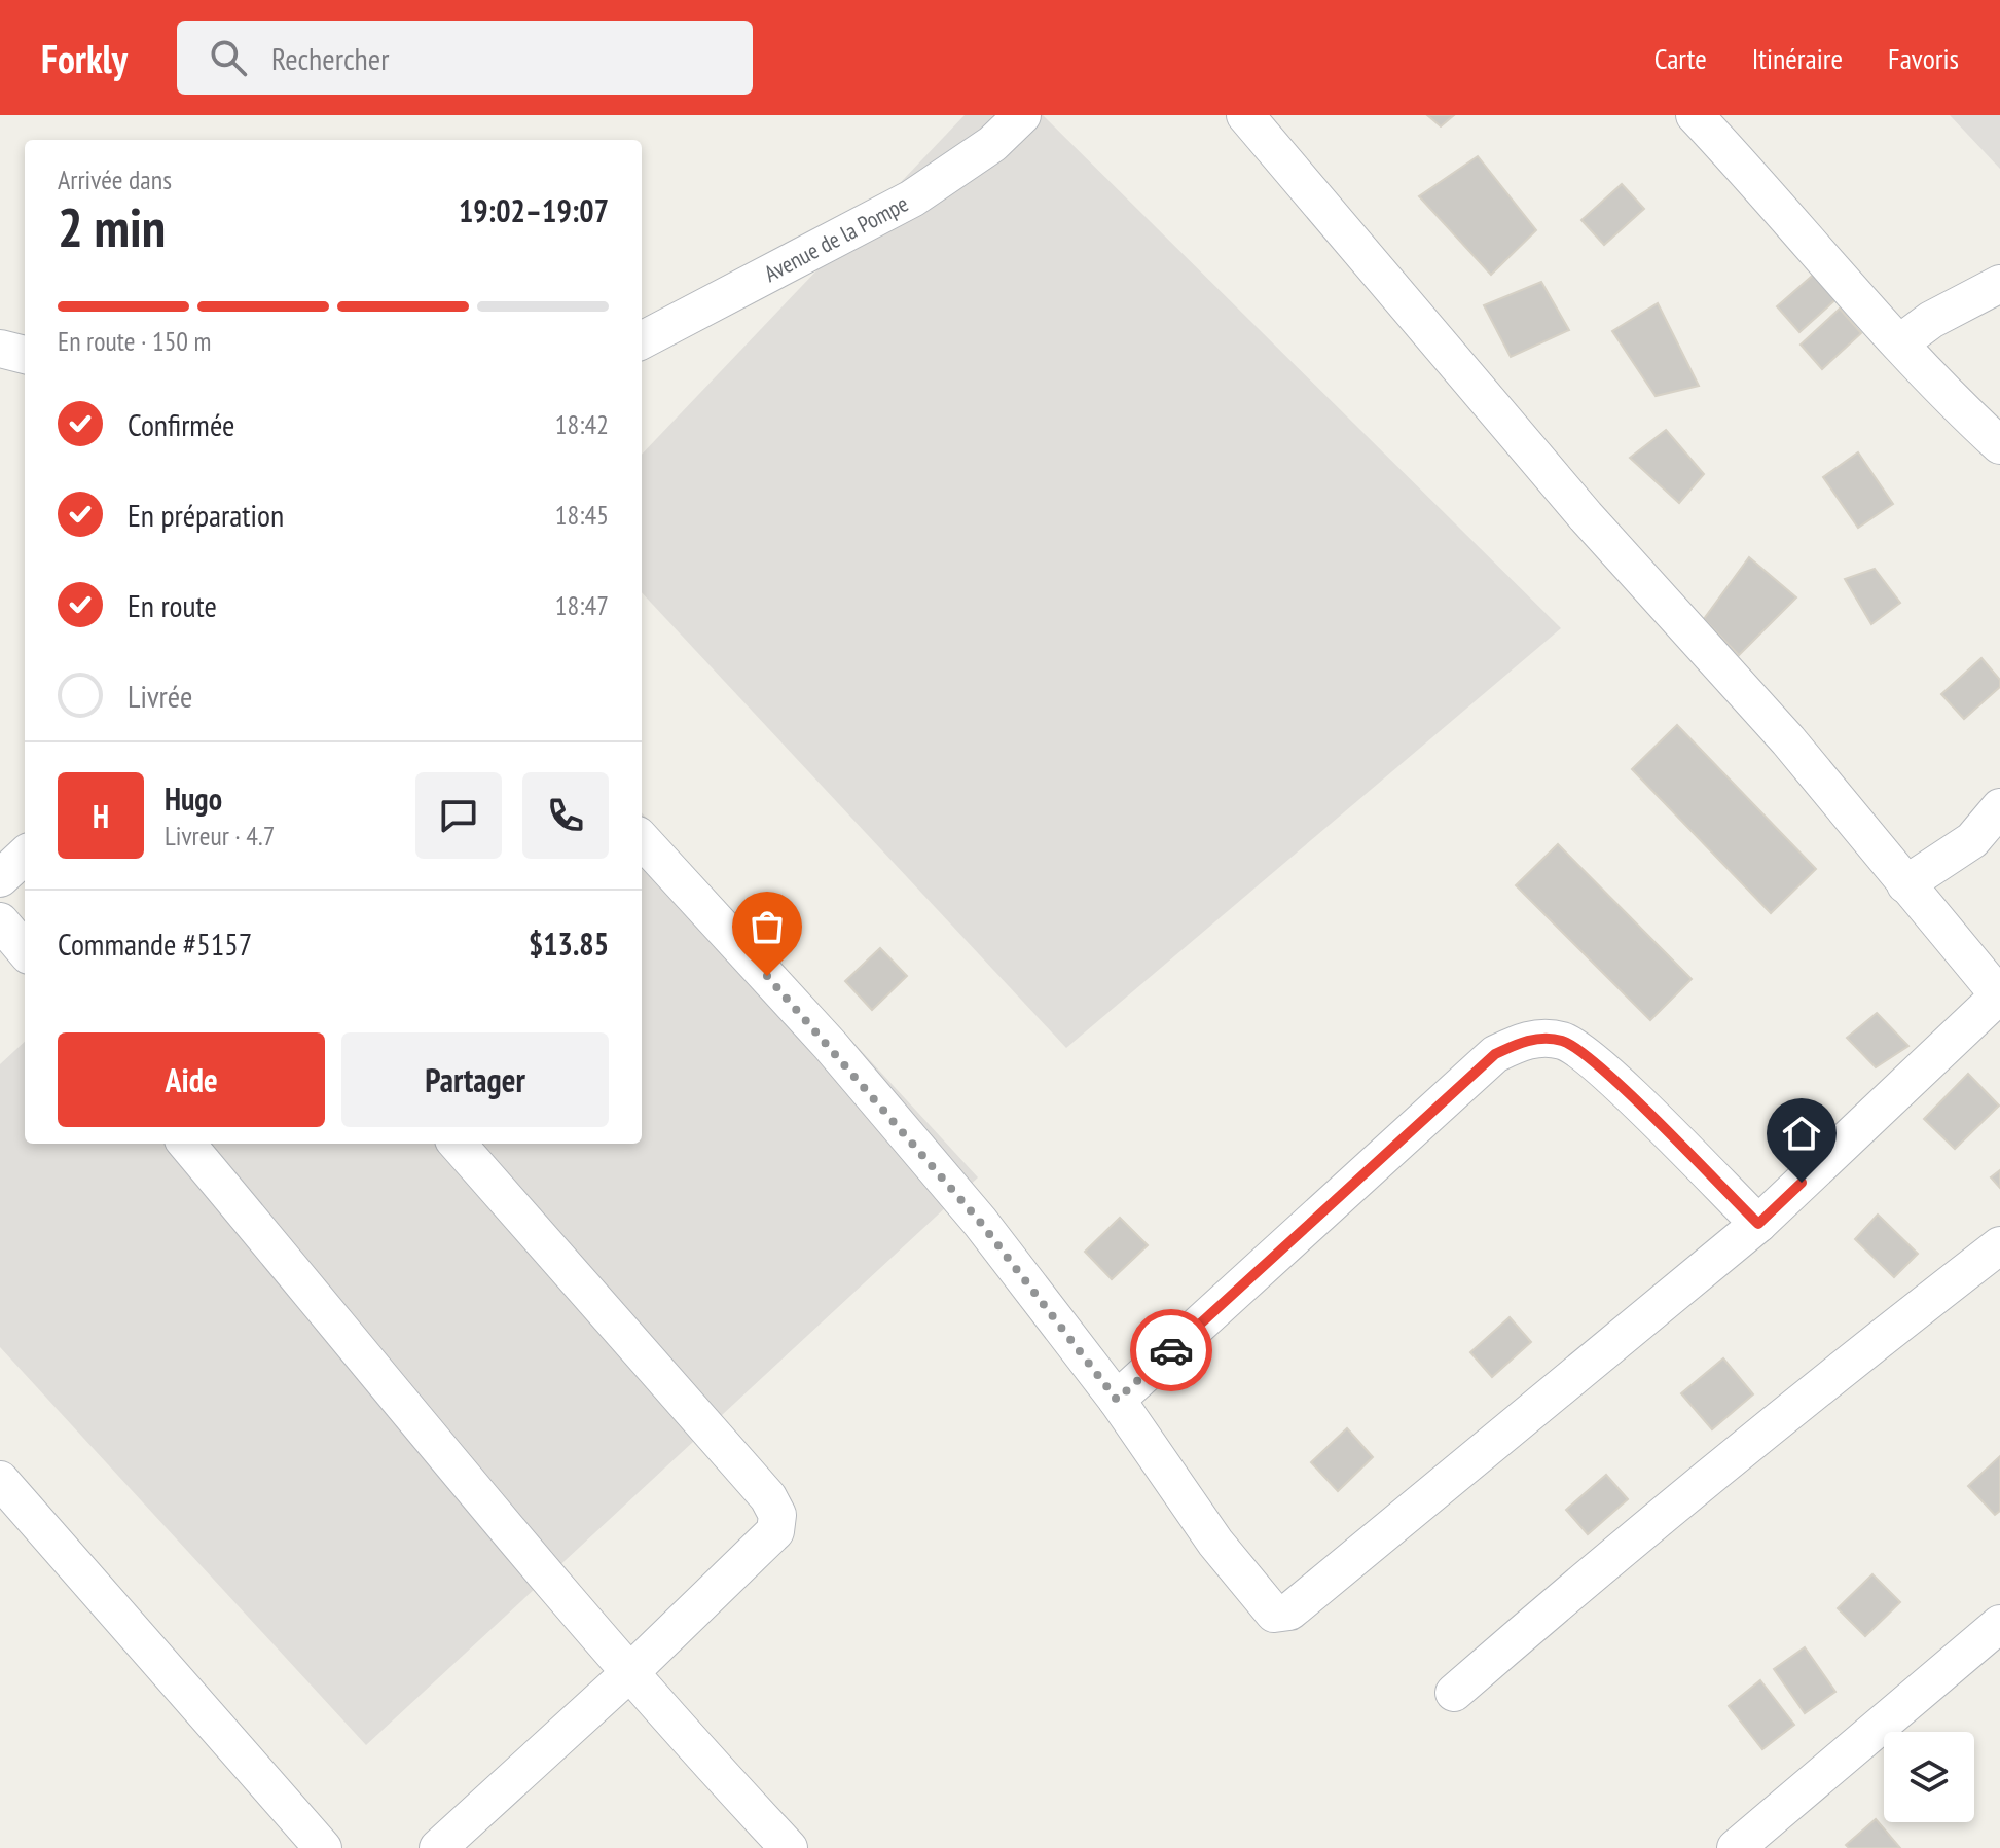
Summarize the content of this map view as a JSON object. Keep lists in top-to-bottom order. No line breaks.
{"streets":{"street":["Avenue de la Pompe"]},"page":{"header":"Forkly","search":"Rechercher","nav":["Carte","Itinéraire","Favoris"],"heading":["2 min","Arrivée dans","19:02–19:07"],"panel":["Hugo","Livreur · 4.7","Commande #5157","$13.85"],"bar":"En route · 150 m","list":[["Confirmée","18:42"],["En préparation","18:45"],["En route","18:47"],"Livrée"],"round":"H","buttons":["Aide","Partager"]}}
